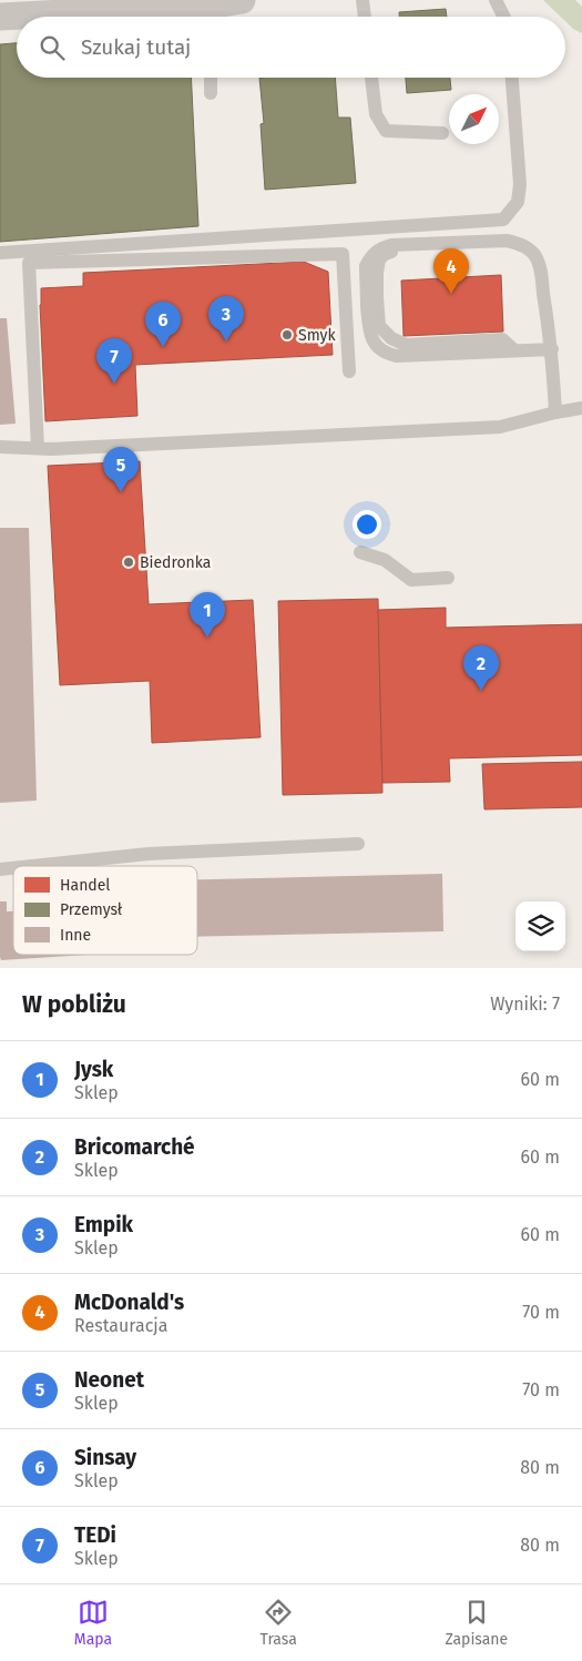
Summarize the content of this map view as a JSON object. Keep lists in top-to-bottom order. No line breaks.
{"places":["Smyk","Biedronka"],"legend":["Handel","Przemysł","Inne"],"north":"top right","page":{"search":"Szukaj tutaj","pins":["4","3","6","7","5","1","2"],"heading":["W pobliżu","Wyniki: 7"],"list":[{"mark":"1","name":"Jysk","note":"Sklep","value":"60 m"},{"mark":"2","name":"Bricomarché","note":"Sklep","value":"60 m"},{"mark":"3","name":"Empik","note":"Sklep","value":"60 m"},{"mark":"4","name":"McDonald's","note":"Restauracja","value":"70 m"},{"mark":"5","name":"Neonet","note":"Sklep","value":"70 m"},{"mark":"6","name":"Sinsay","note":"Sklep","value":"80 m"},{"mark":"7","name":"TEDi","note":"Sklep","value":"80 m"}],"nav":["Mapa","Trasa","Zapisane"]}}
